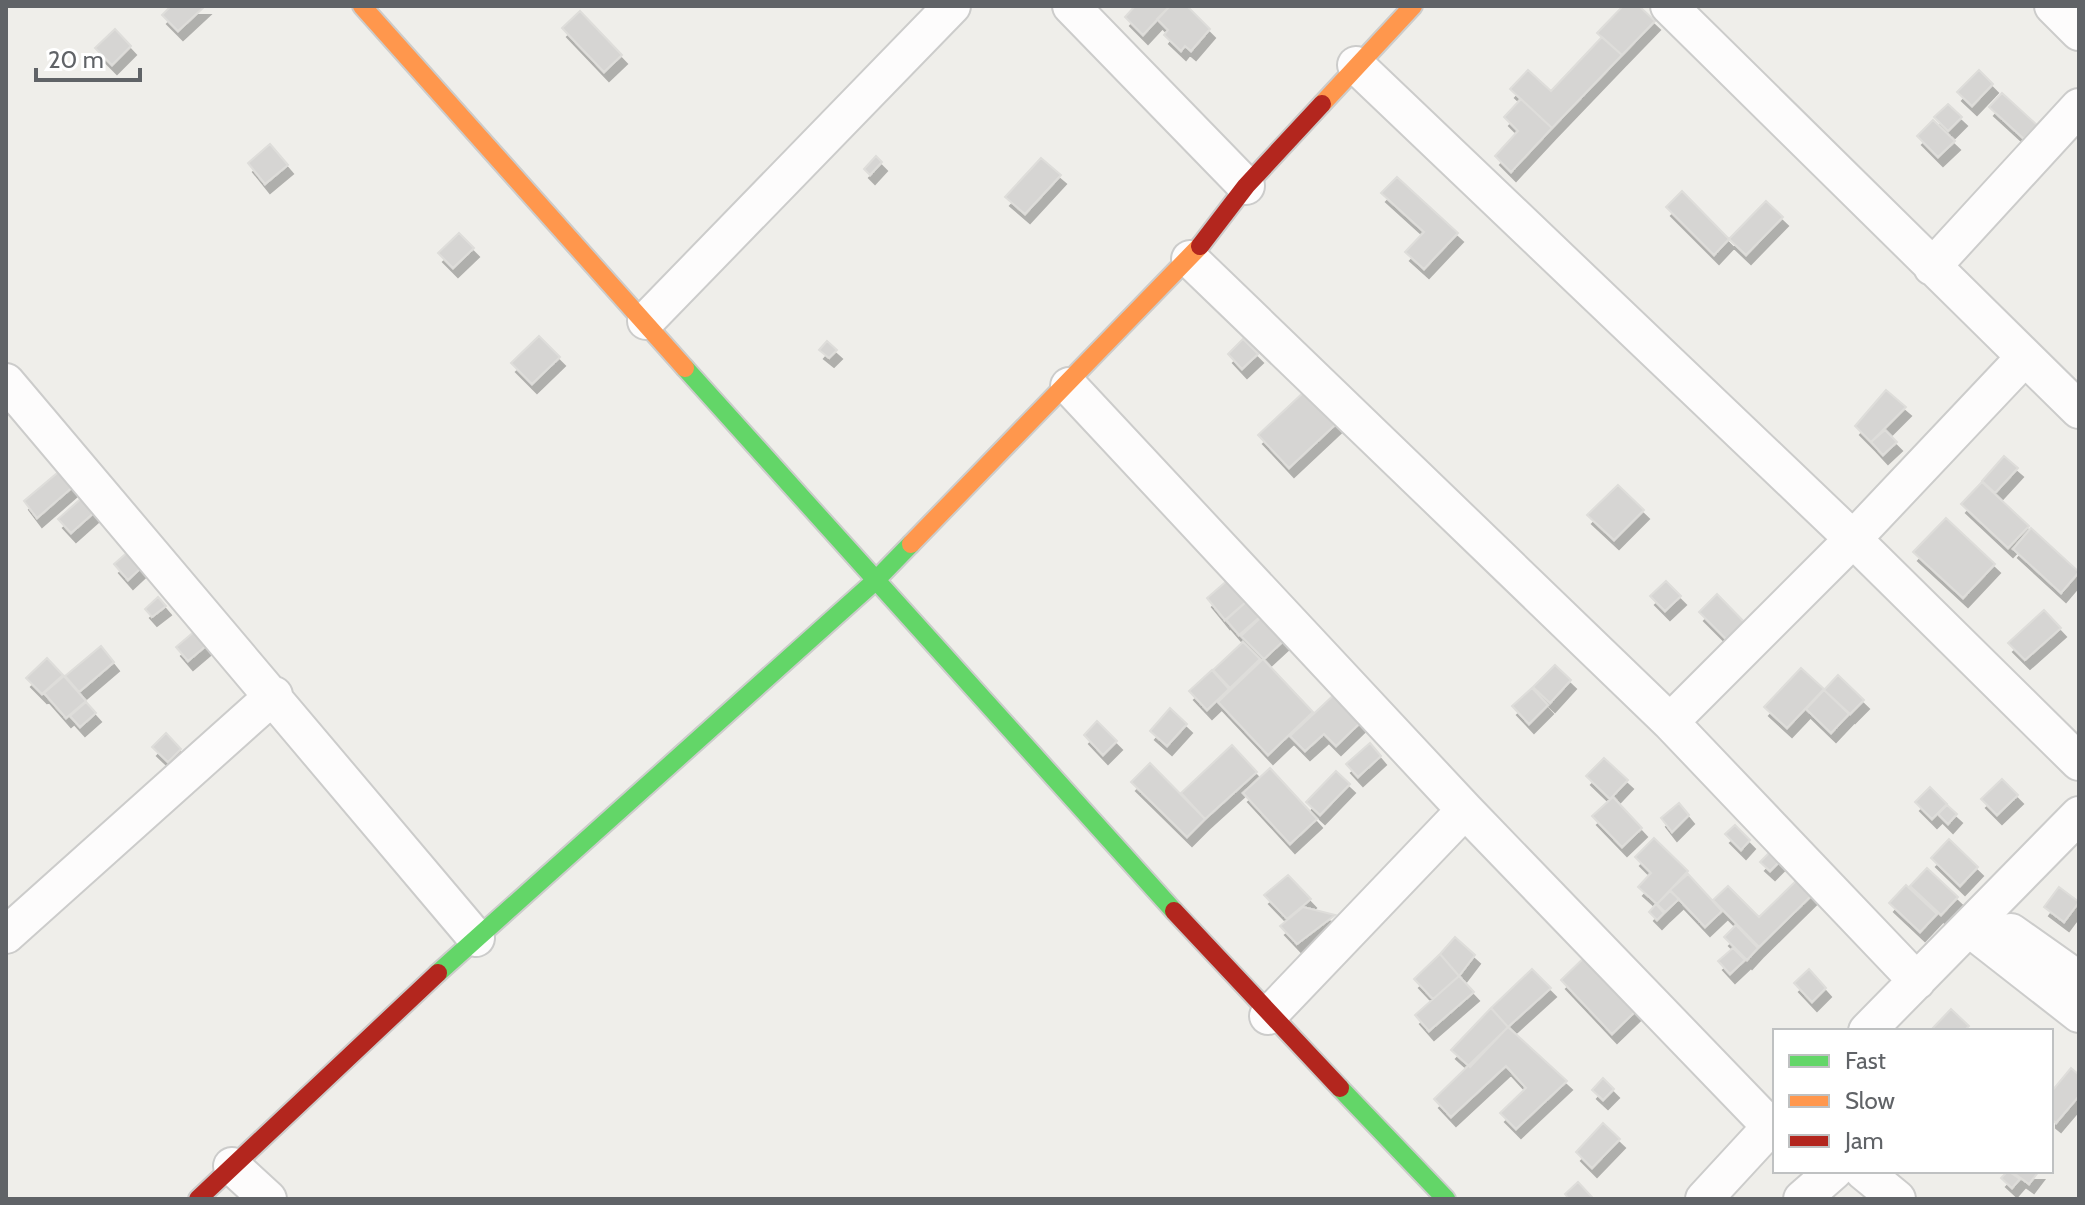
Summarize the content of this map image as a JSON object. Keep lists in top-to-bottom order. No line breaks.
{"legend":["Fast","Slow","Jam"],"scale_bar":"20 m"}
